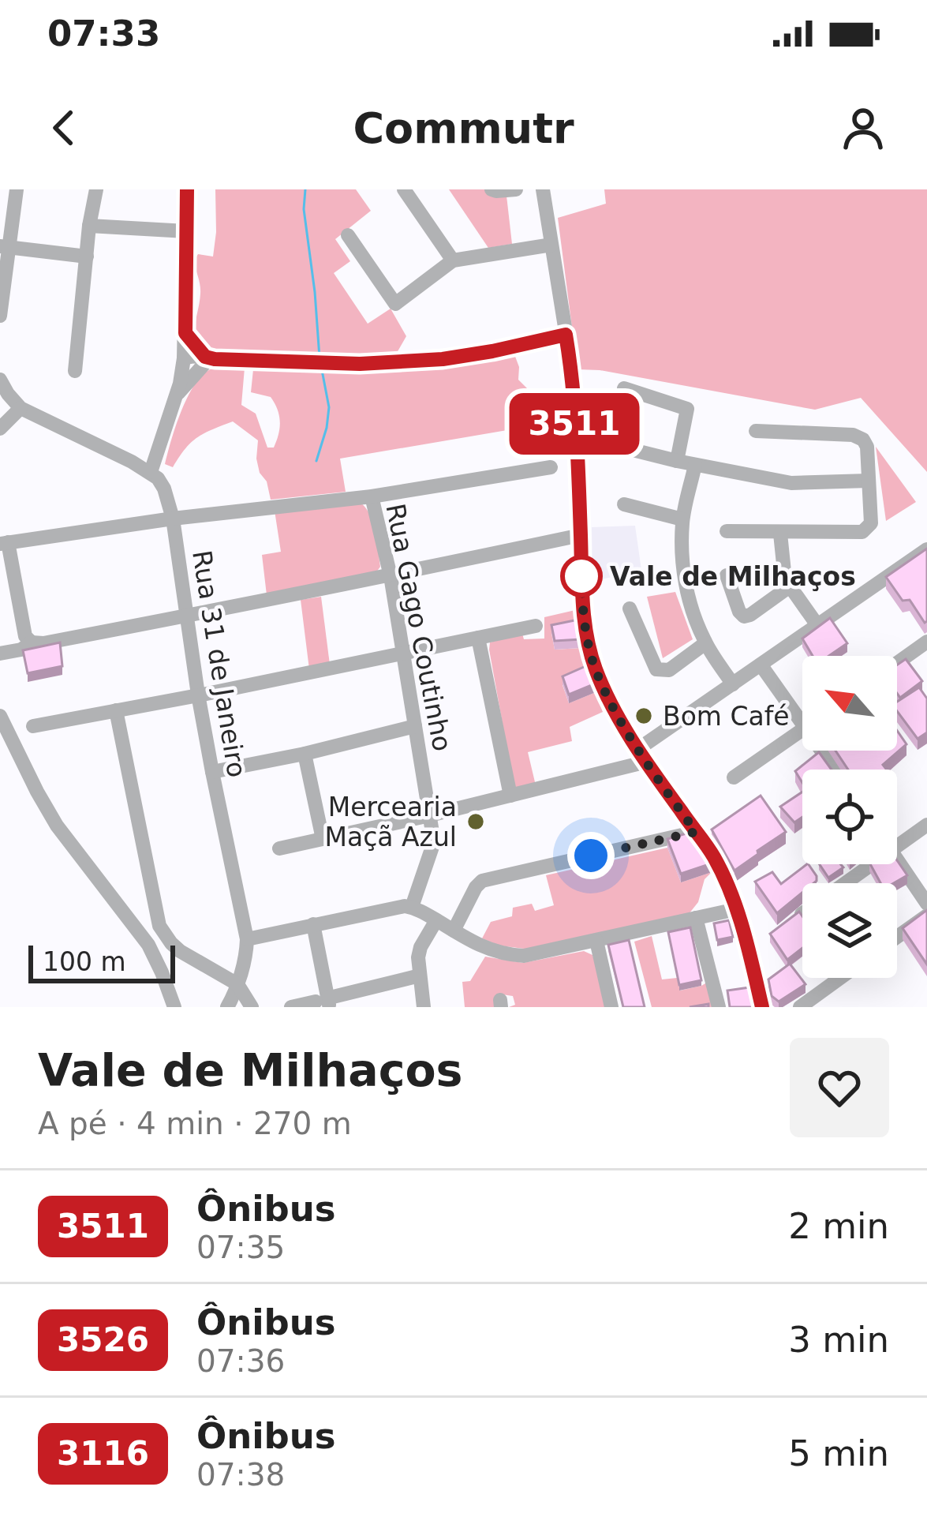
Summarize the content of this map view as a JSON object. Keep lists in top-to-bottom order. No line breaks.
{"streets":{"street":["Rua Gago Coutinho","Rua 31 de Janeiro"]},"crossings":[["Rua Gago Coutinho","Rua 31 de Janeiro"]],"places":["Vale de Milhaços","Bom Café","Mercearia Maçã Azul"],"lines":["bus line 3511"],"scale_bar":"100 m","north":"top left","page":{"status":"07:33","header":"Commutr","on_map":"3511","scale":"100 m","heading":["Vale de Milhaços","A pé · 4 min · 270 m"],"list":[{"mark":"3511","name":"Ônibus","note":"07:35","value":"2 min"},{"mark":"3526","name":"Ônibus","note":"07:36","value":"3 min"},{"mark":"3116","name":"Ônibus","note":"07:38","value":"5 min"}]}}
